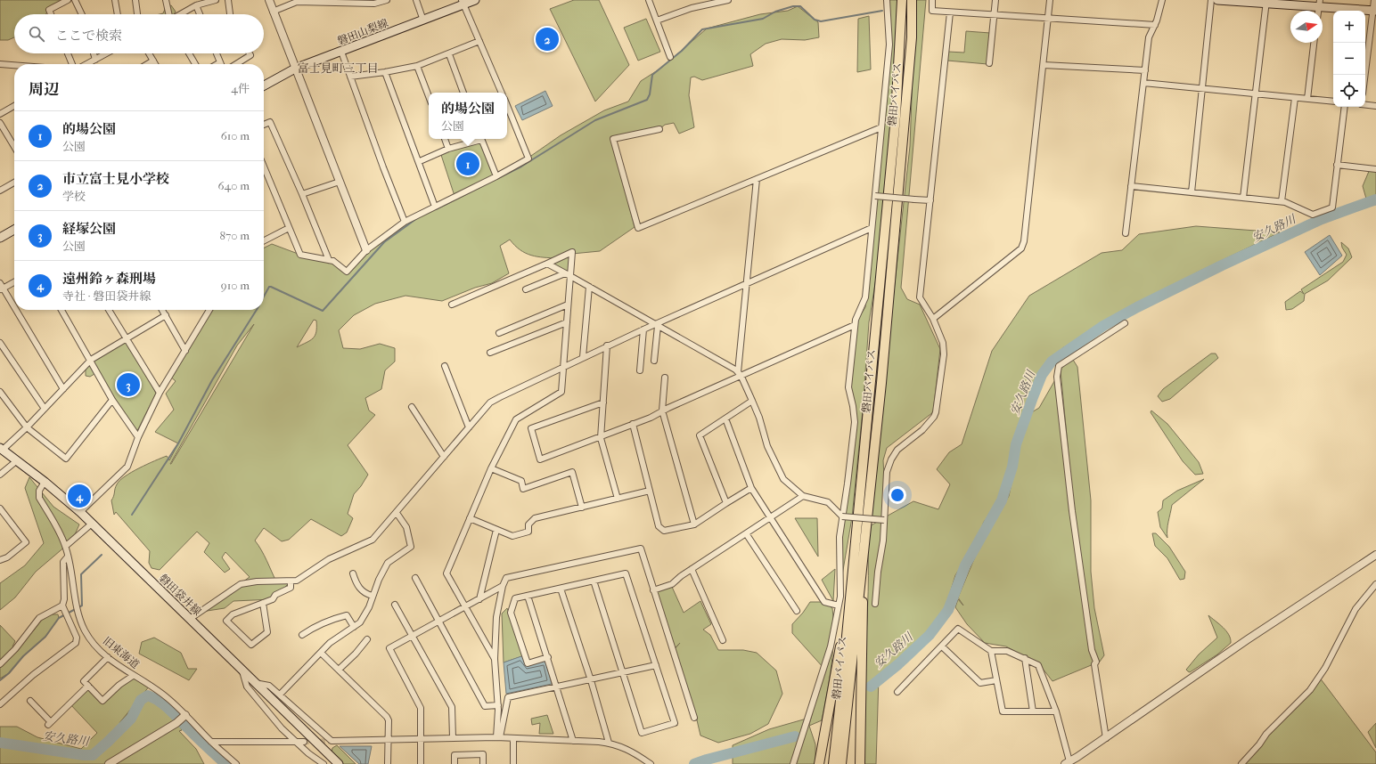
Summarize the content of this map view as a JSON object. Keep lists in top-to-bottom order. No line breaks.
{"streets":{"highway":["磐田バイパス"],"main road":["磐田山梨線","磐田袋井線"],"street":["旧東海道"]},"crossings":[["磐田袋井線","旧東海道"]],"districts":["富士見町三丁目"],"water":["安久路川"],"north":"right","page":{"map_buttons":["+","−"],"search":"ここで検索","pins":["2","1","3","4"],"heading":["周辺","4件"],"popup":["的場公園","公園"],"list":[{"mark":"1","name":"的場公園","note":"公園","value":"610 m"},{"mark":"2","name":"市立富士見小学校","note":"学校","value":"640 m"},{"mark":"3","name":"経塚公園","note":"公園","value":"870 m"},{"mark":"4","name":"遠州鈴ヶ森刑場","note":"寺社 · 磐田袋井線","value":"910 m"}]}}
